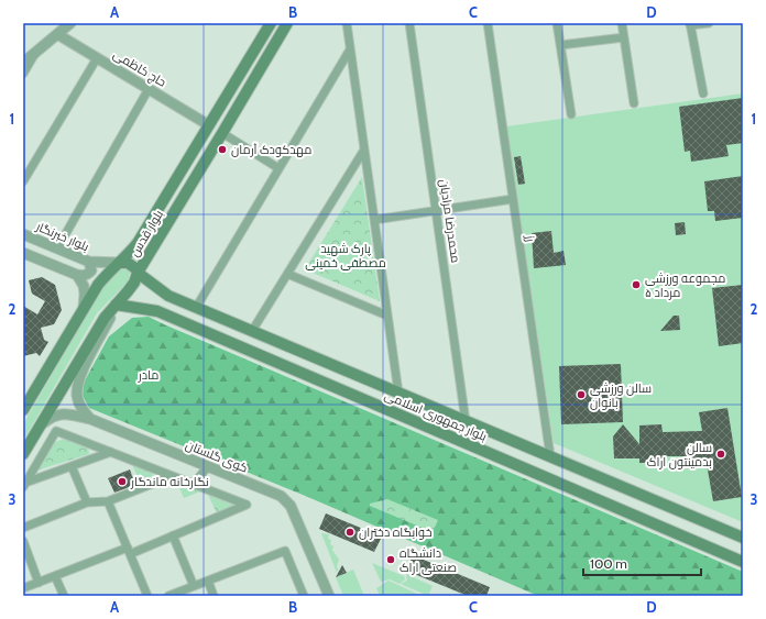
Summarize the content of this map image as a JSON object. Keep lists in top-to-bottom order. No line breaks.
{"streets":{"main road":["بلوار قدس","بلوار جمهوری اسلامی"],"street":["حاج کاظمی","محمدرضا مرادیان","بلوار خبرنگار","رز","کوی گلستان"]},"crossings":[["حاج کاظمی","بلوار قدس"],["محمدرضا مرادیان","بلوار جمهوری اسلامی"],["بلوار قدس","بلوار خبرنگار"],["بلوار قدس","بلوار جمهوری اسلامی"],["بلوار قدس","کوی گلستان"],["بلوار خبرنگار","بلوار جمهوری اسلامی"],["رز","بلوار جمهوری اسلامی"]],"parks":["پارک شهید مصطفی خمینی","مادر"],"places":["مهدکودک آرمان","مجموعه ورزشی ۵ مرداد","سالن ورزشی بانوان","سالن بدمینتون اراک","نگارخانه ماندگار","خوابگاه دختران","دانشگاه صنعتی اراک"],"scale_bar":"100 m","grid":{"columns":["A","B","C","D"],"rows":["1","2","3"]}}
